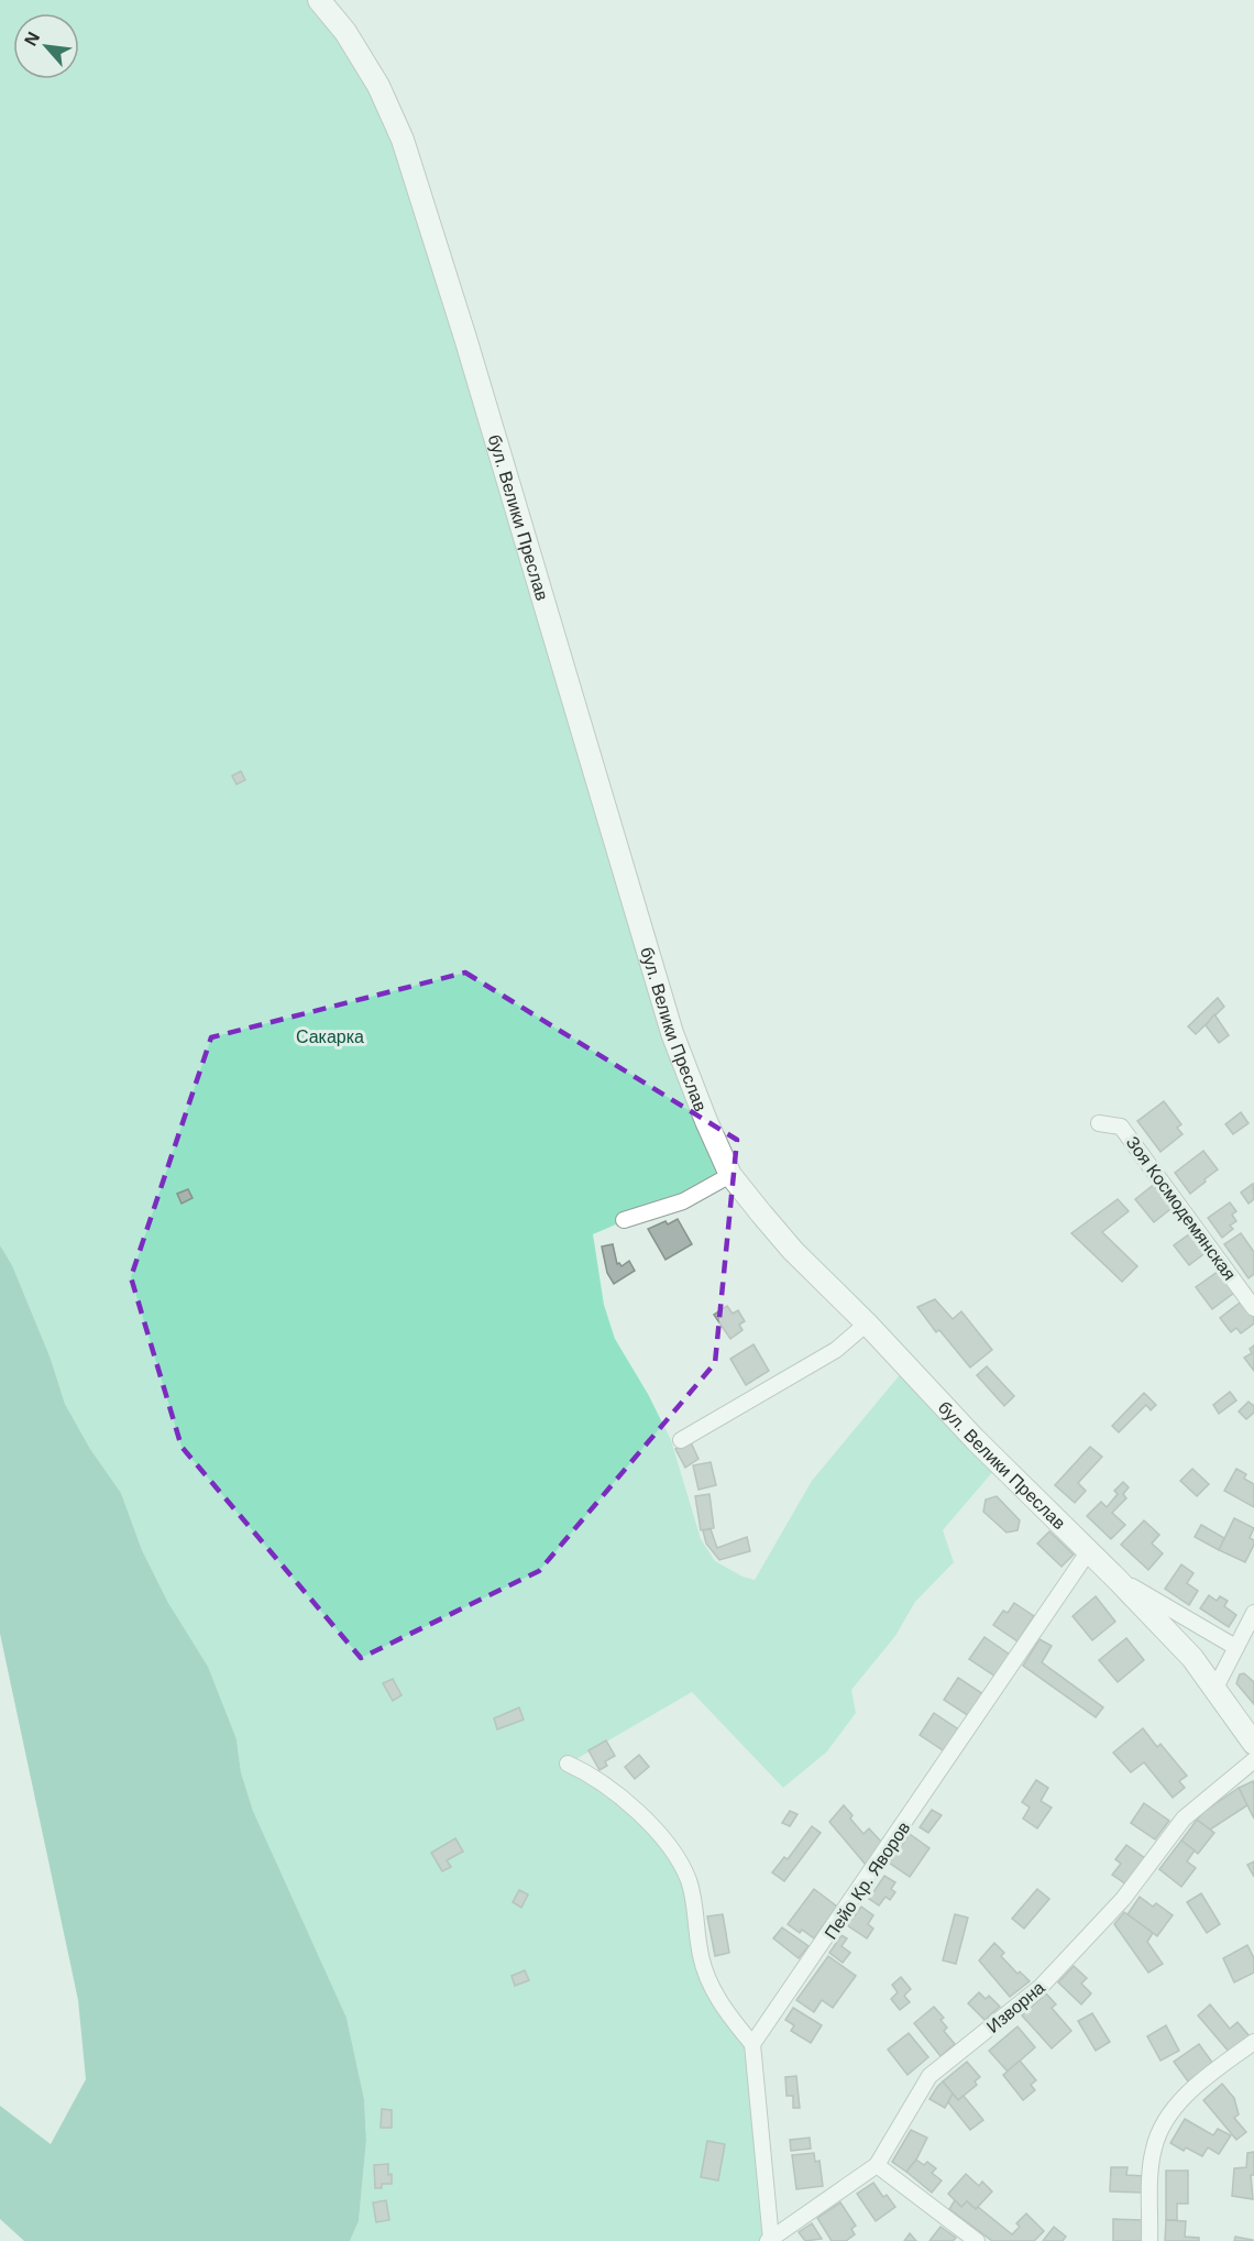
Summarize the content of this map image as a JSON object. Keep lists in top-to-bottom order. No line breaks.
{"streets":{"main road":["бул. Велики Преслав"],"street":["Зоя Космодемянская","Пейо Кр. Яворов","Изворна"]},"crossings":[["бул. Велики Преслав","Пейо Кр. Яворов"]],"parks":["Сакарка"],"north":"top left"}
